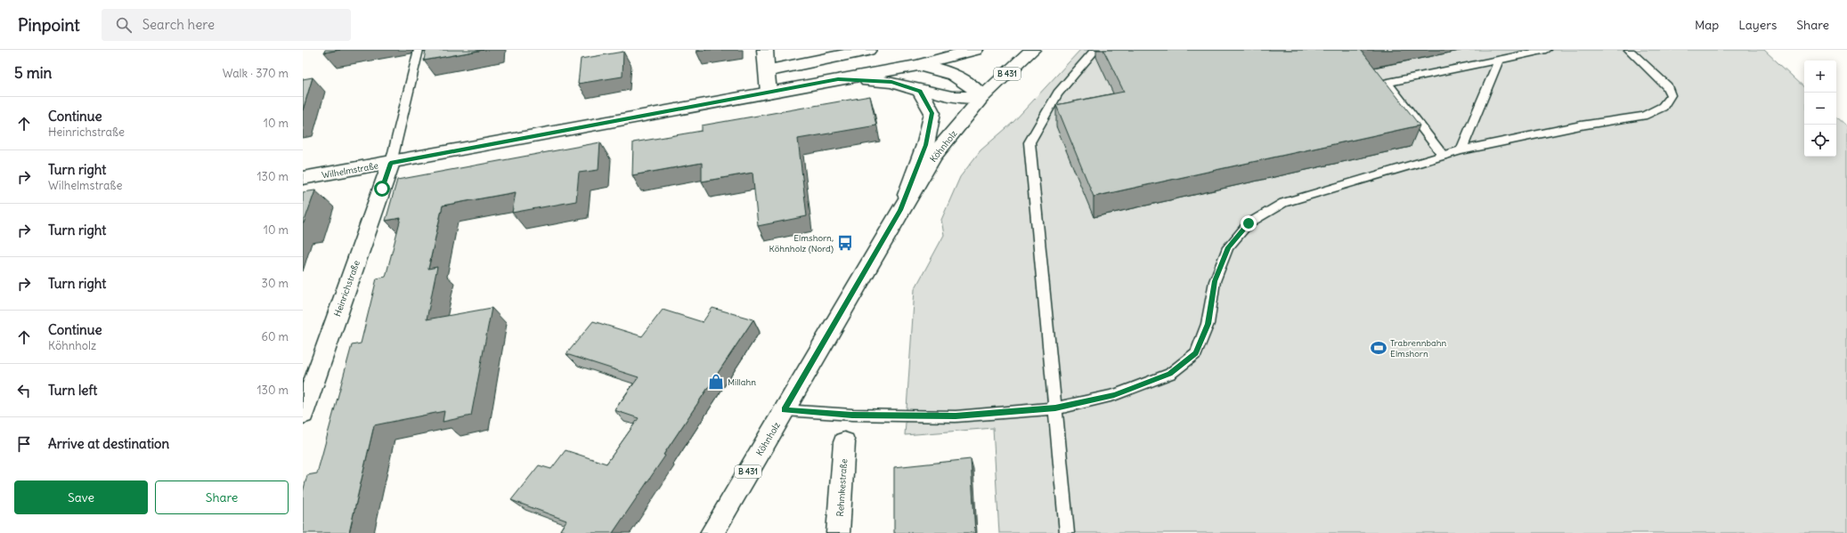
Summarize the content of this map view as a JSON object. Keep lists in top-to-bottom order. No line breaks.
{"streets":{"main road":["B 431","Köhnholz","Wilhelmstraße","Heinrichstraße","Rehmkestraße"]},"crossings":[["Köhnholz","Wilhelmstraße"],["Wilhelmstraße","Heinrichstraße"]],"places":{"bus stop":["Elmshorn, Köhnholz (Nord)"],"sports":["Trabrennbahn Elmshorn"],"shop":["Millahn"]},"page":{"header":"Pinpoint","search":"Search here","nav":["Map","Layers","Share"],"heading":["5 min","Walk · 370 m"],"map_buttons":["+","−"],"list":[["Continue","Heinrichstraße","10 m"],["Turn right","Wilhelmstraße","130 m"],["Turn right","10 m"],["Turn right","30 m"],["Continue","Köhnholz","60 m"],["Turn left","130 m"],"Arrive at destination"],"buttons":["Save","Share"]}}
